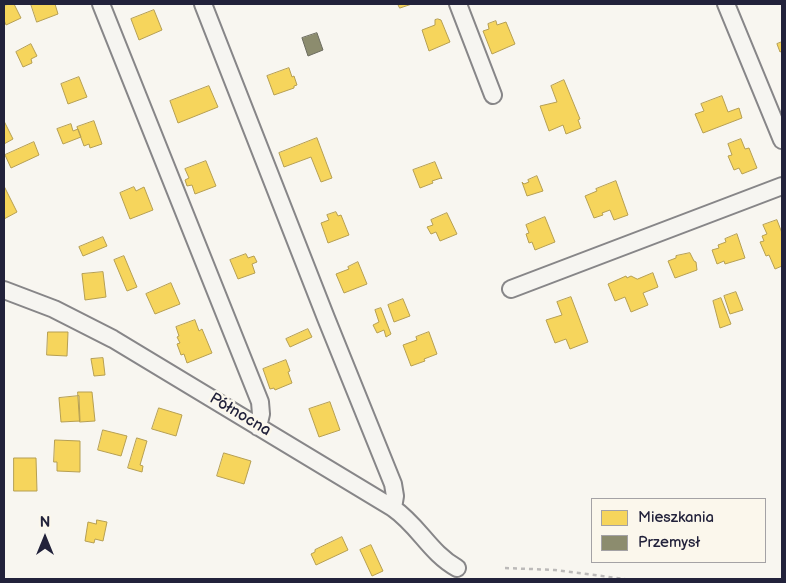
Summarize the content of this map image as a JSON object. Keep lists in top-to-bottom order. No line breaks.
{"streets":{"street":["Północna"]},"legend":["Mieszkania","Przemysł"],"north":"top"}
